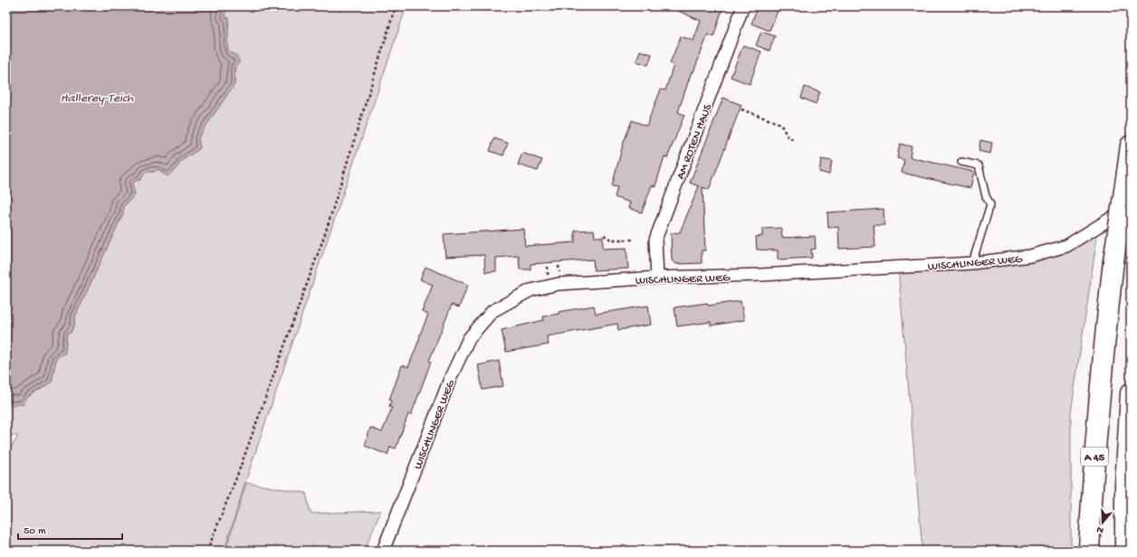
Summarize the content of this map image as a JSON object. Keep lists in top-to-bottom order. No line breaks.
{"streets":{"highway":["A 45"],"street":["AM ROTEN HAUS","WISCHLINGER WEG"]},"crossings":[["AM ROTEN HAUS","WISCHLINGER WEG"]],"water":["Hallerey-Teich"],"scale_bar":"50 m","north":"bottom"}
